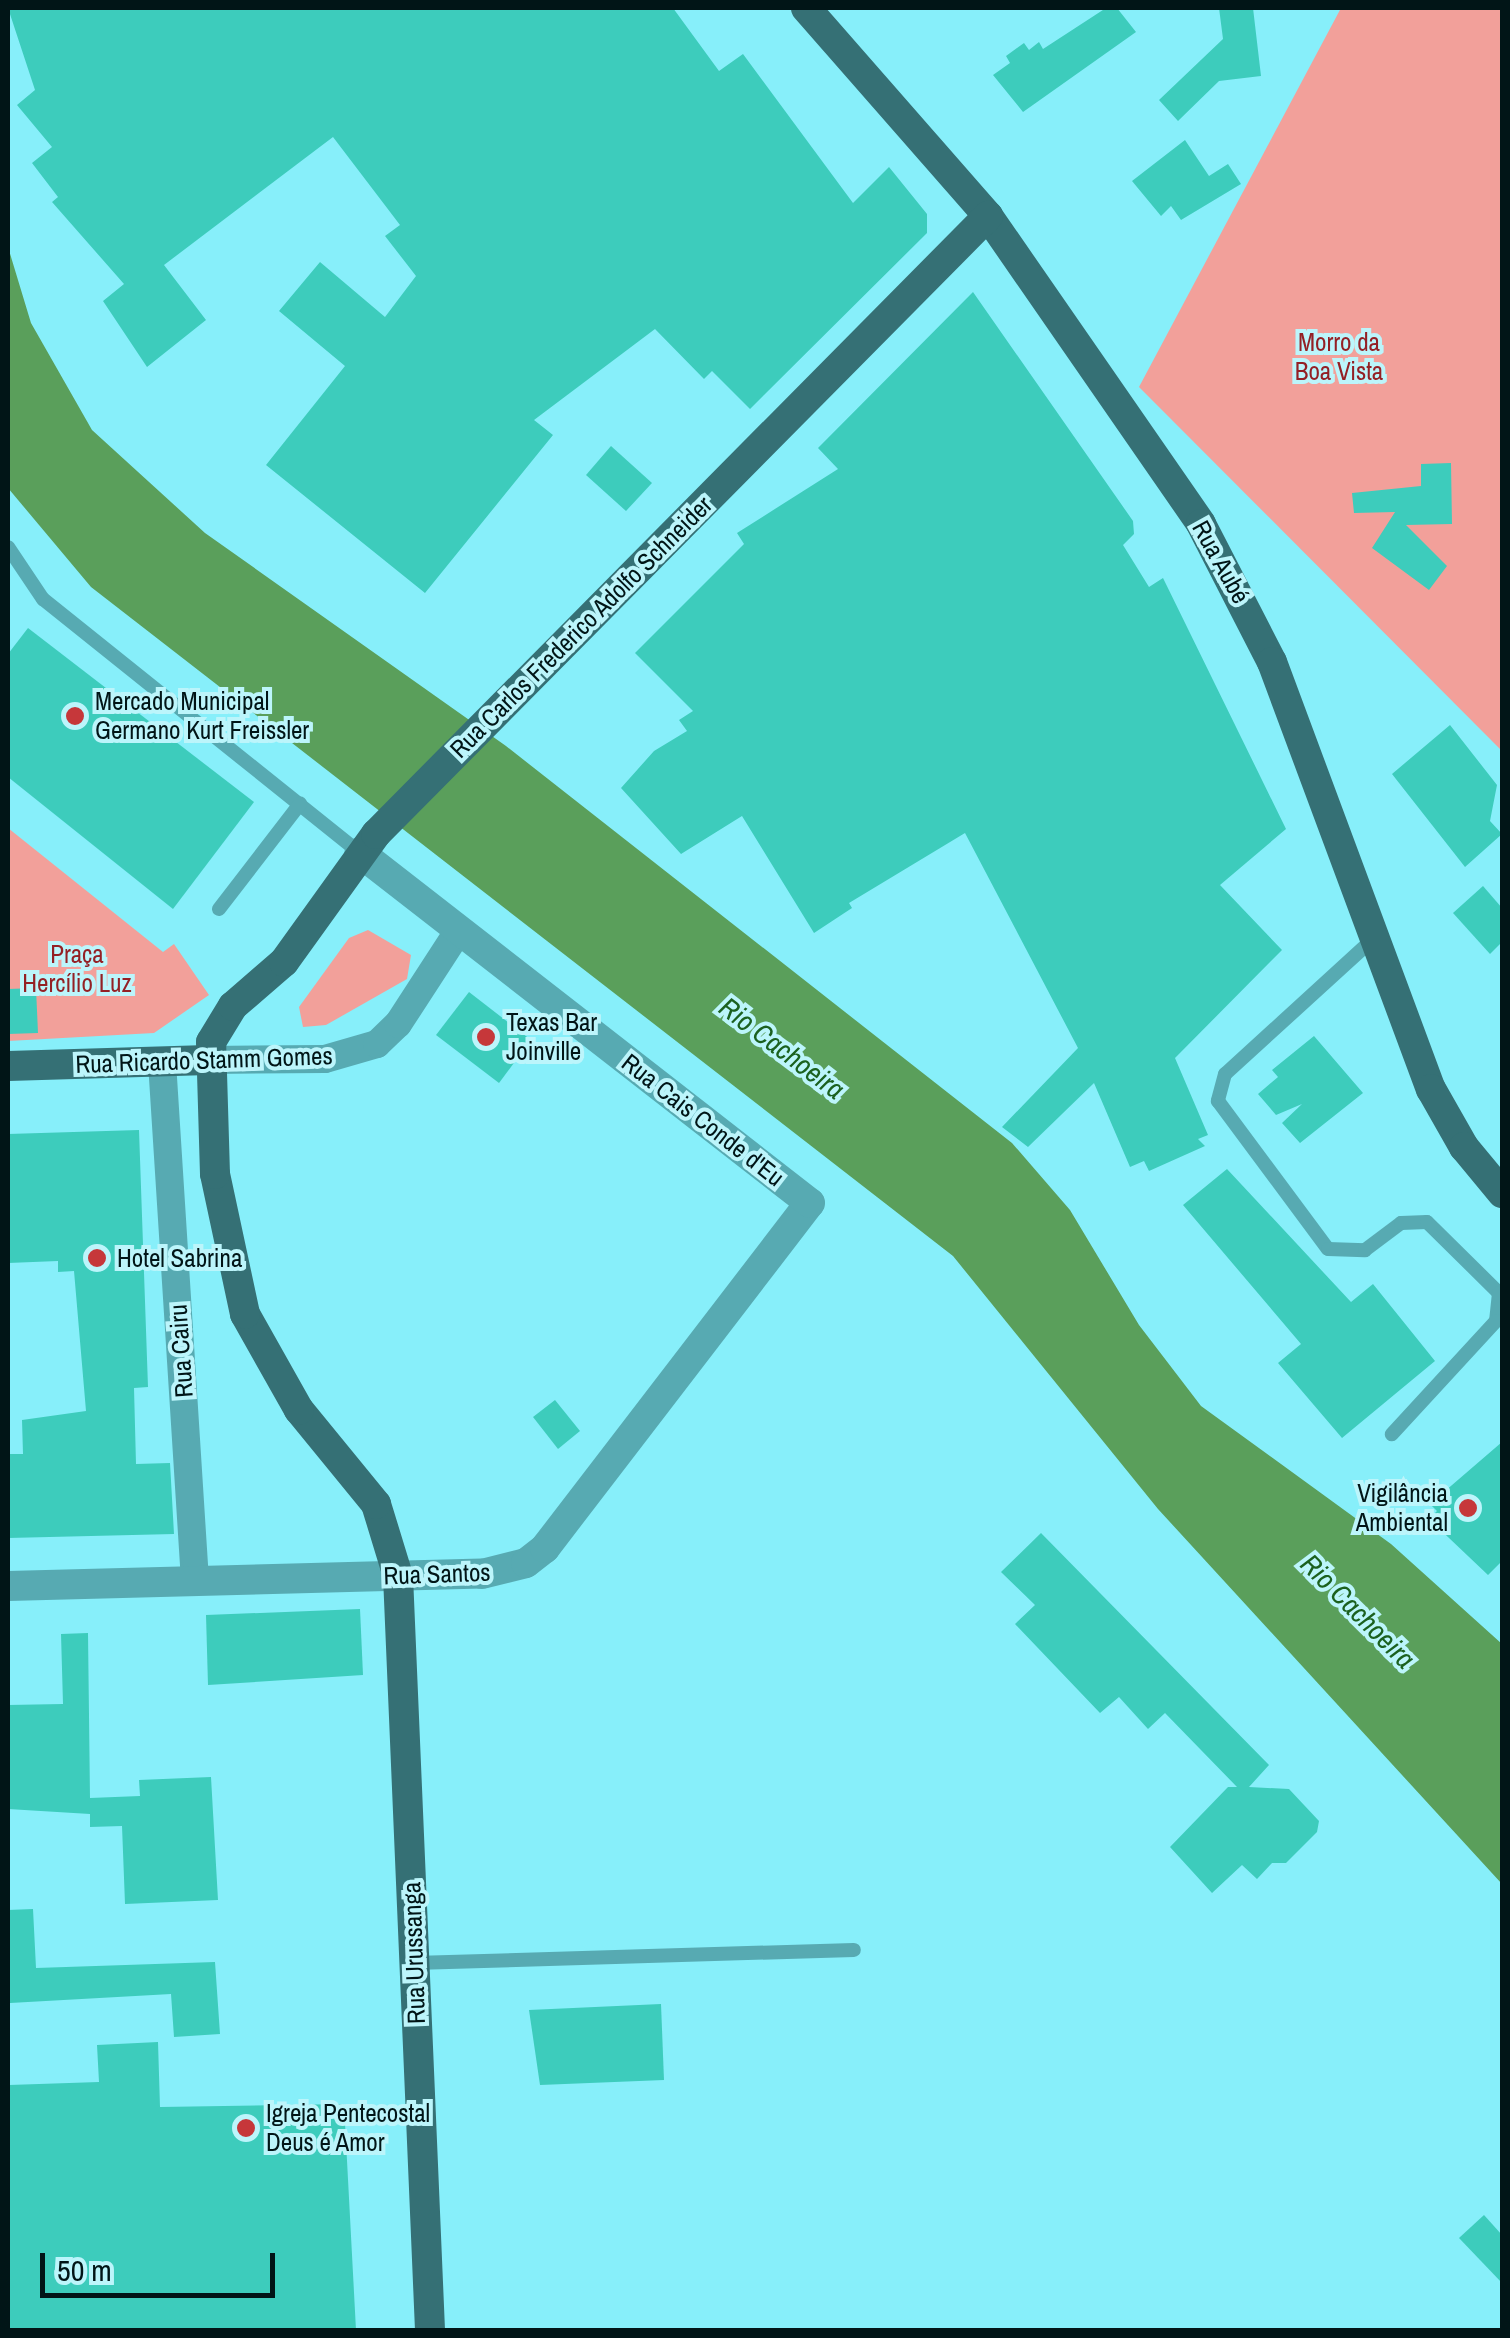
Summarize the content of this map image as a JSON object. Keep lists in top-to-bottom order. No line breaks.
{"streets":{"main road":["Rua Aubé","Rua Carlos Frederico Adolfo Schneider","Rua Ricardo Stamm Gomes","Rua Urussanga"],"street":["Rua Cais Conde d'Eu","Rua Cairu","Rua Santos"]},"crossings":[["Rua Aubé","Rua Carlos Frederico Adolfo Schneider"],["Rua Carlos Frederico Adolfo Schneider","Rua Ricardo Stamm Gomes"],["Rua Carlos Frederico Adolfo Schneider","Rua Cais Conde d'Eu"],["Rua Carlos Frederico Adolfo Schneider","Rua Urussanga"],["Rua Ricardo Stamm Gomes","Rua Cais Conde d'Eu"],["Rua Ricardo Stamm Gomes","Rua Cairu"],["Rua Ricardo Stamm Gomes","Rua Urussanga"],["Rua Cais Conde d'Eu","Rua Santos"],["Rua Cairu","Rua Santos"],["Rua Santos","Rua Urussanga"]],"water":["Rio Cachoeira"],"parks":["Morro da Boa Vista","Praça Hercílio Luz"],"places":["Mercado Municipal Germano Kurt Freissler","Texas Bar Joinville","Hotel Sabrina","Vigilância Ambiental","Igreja Pentecostal Deus é Amor"],"scale_bar":"50 m"}
